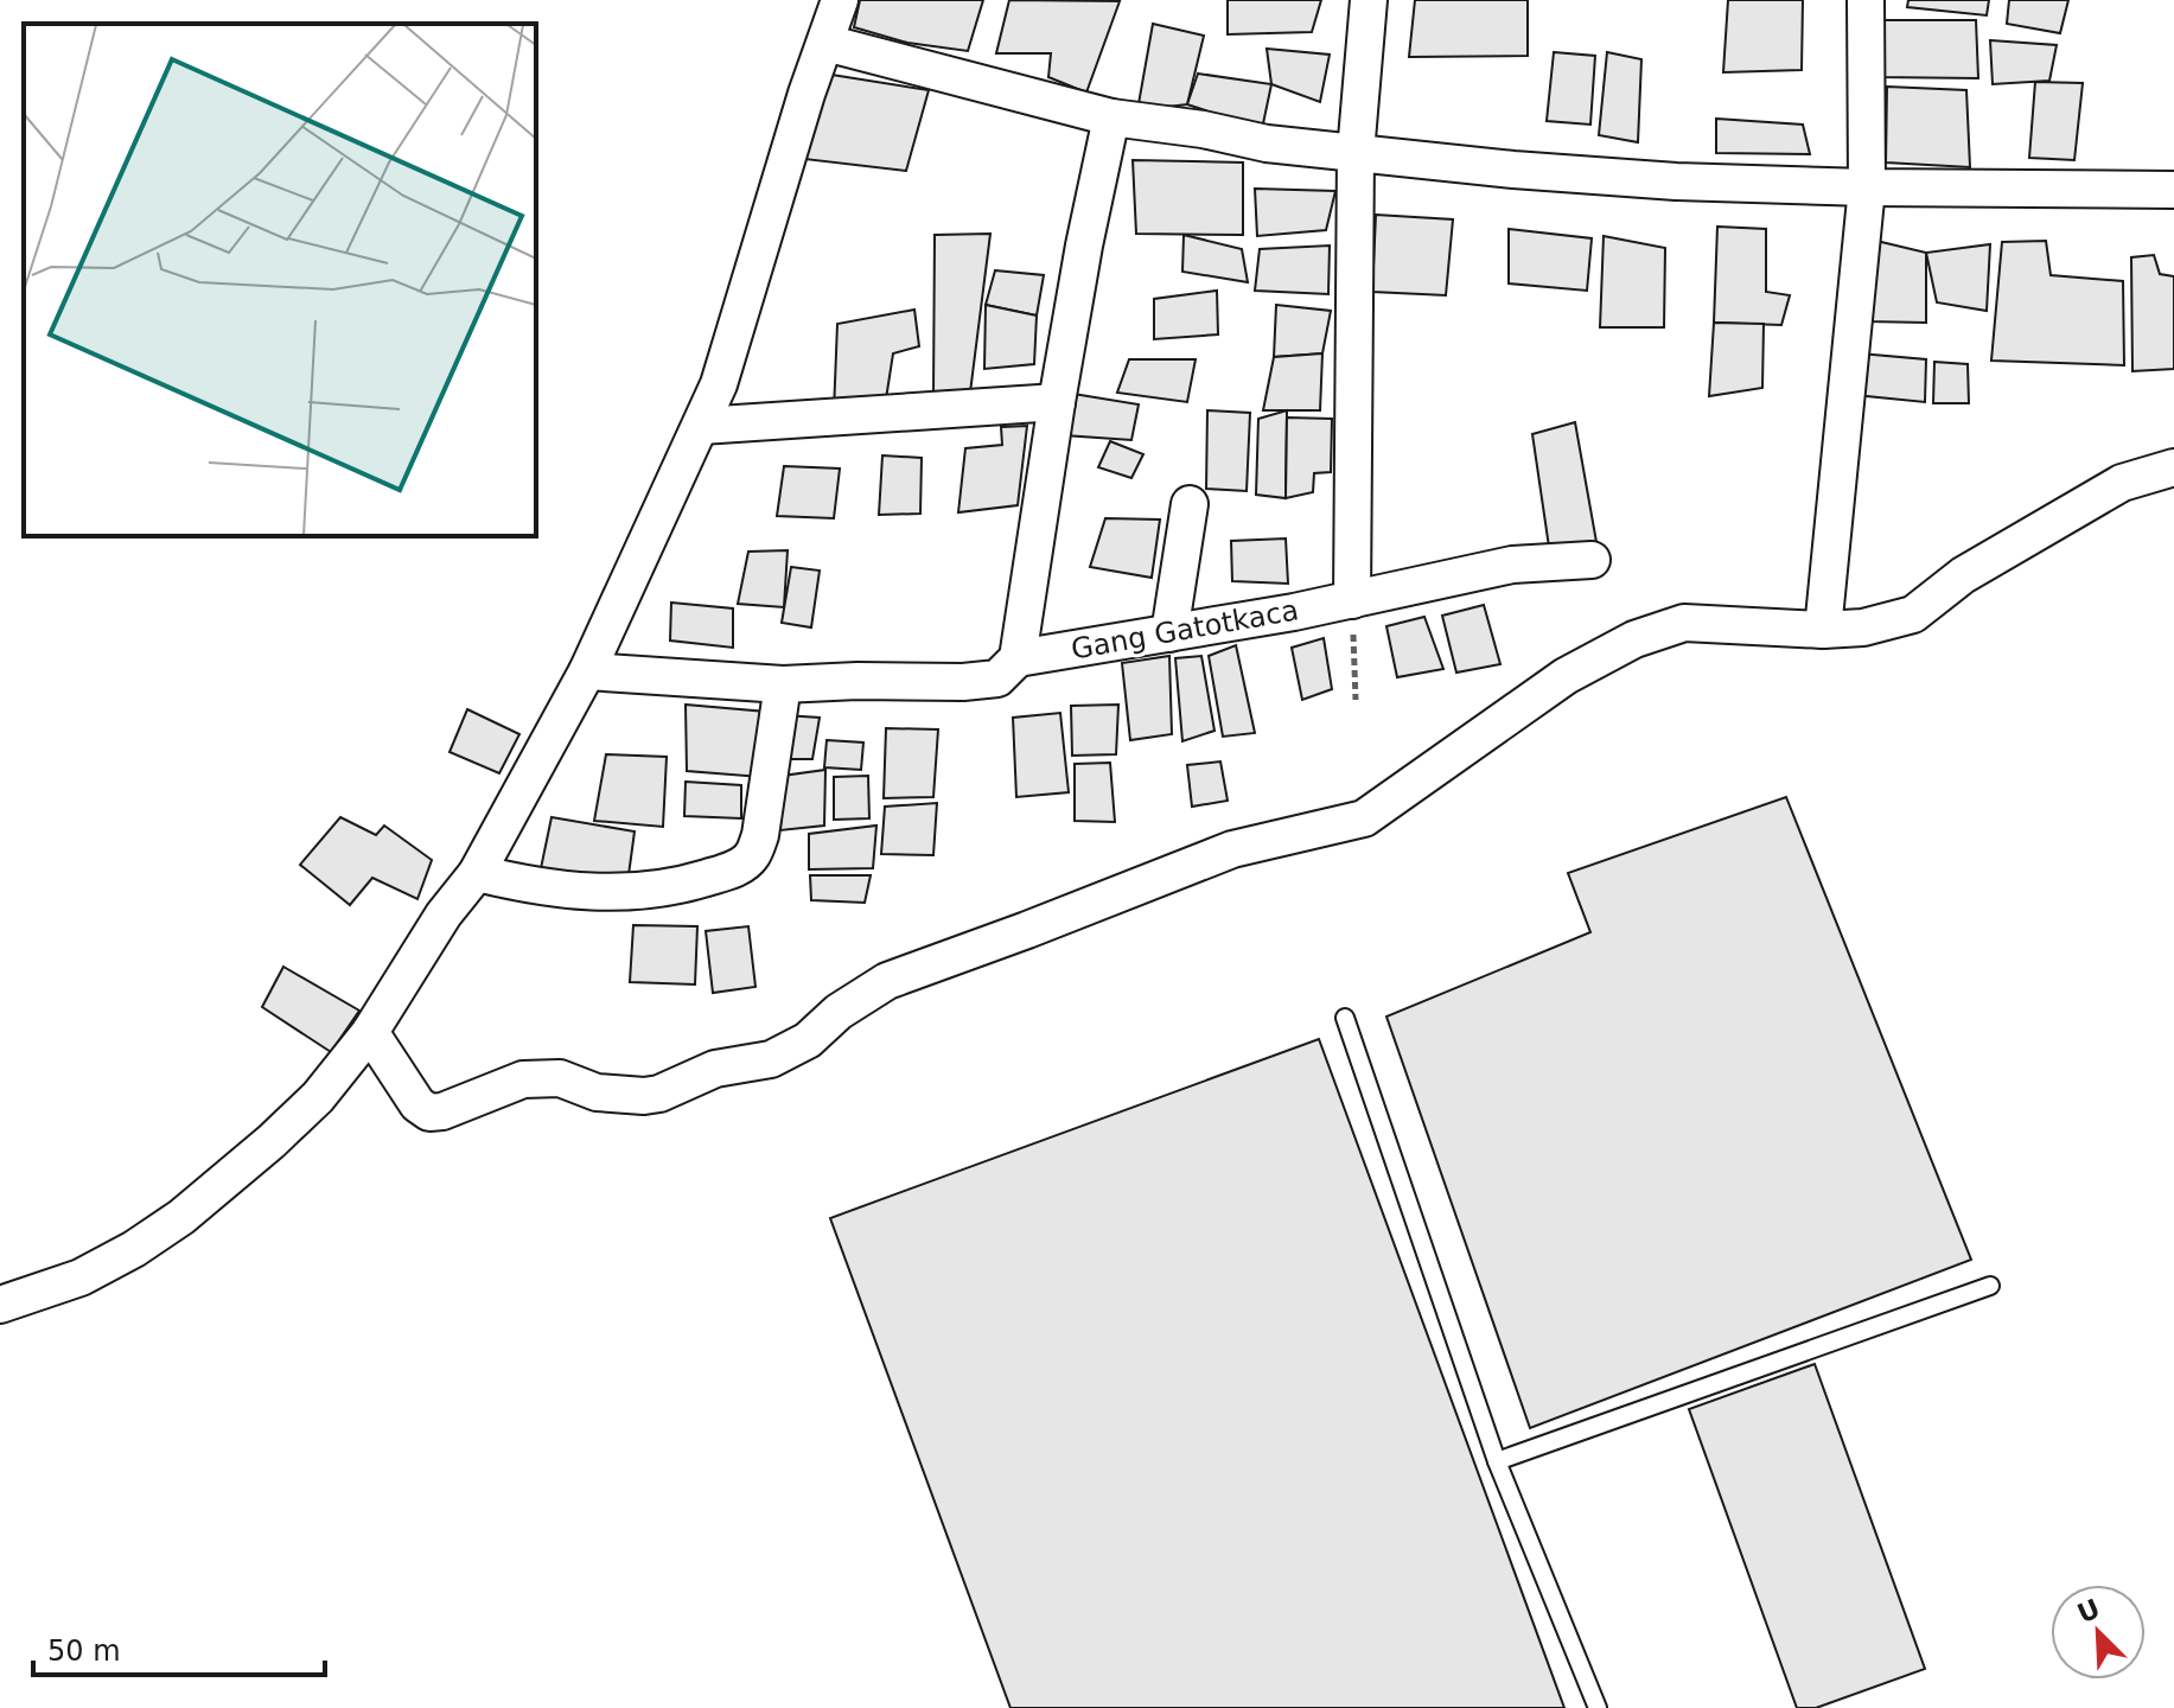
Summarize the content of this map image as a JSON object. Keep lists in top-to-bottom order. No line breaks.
{"streets":{"street":["Gang Gatotkaca"]},"scale_bar":"50 m","north":"top left"}
